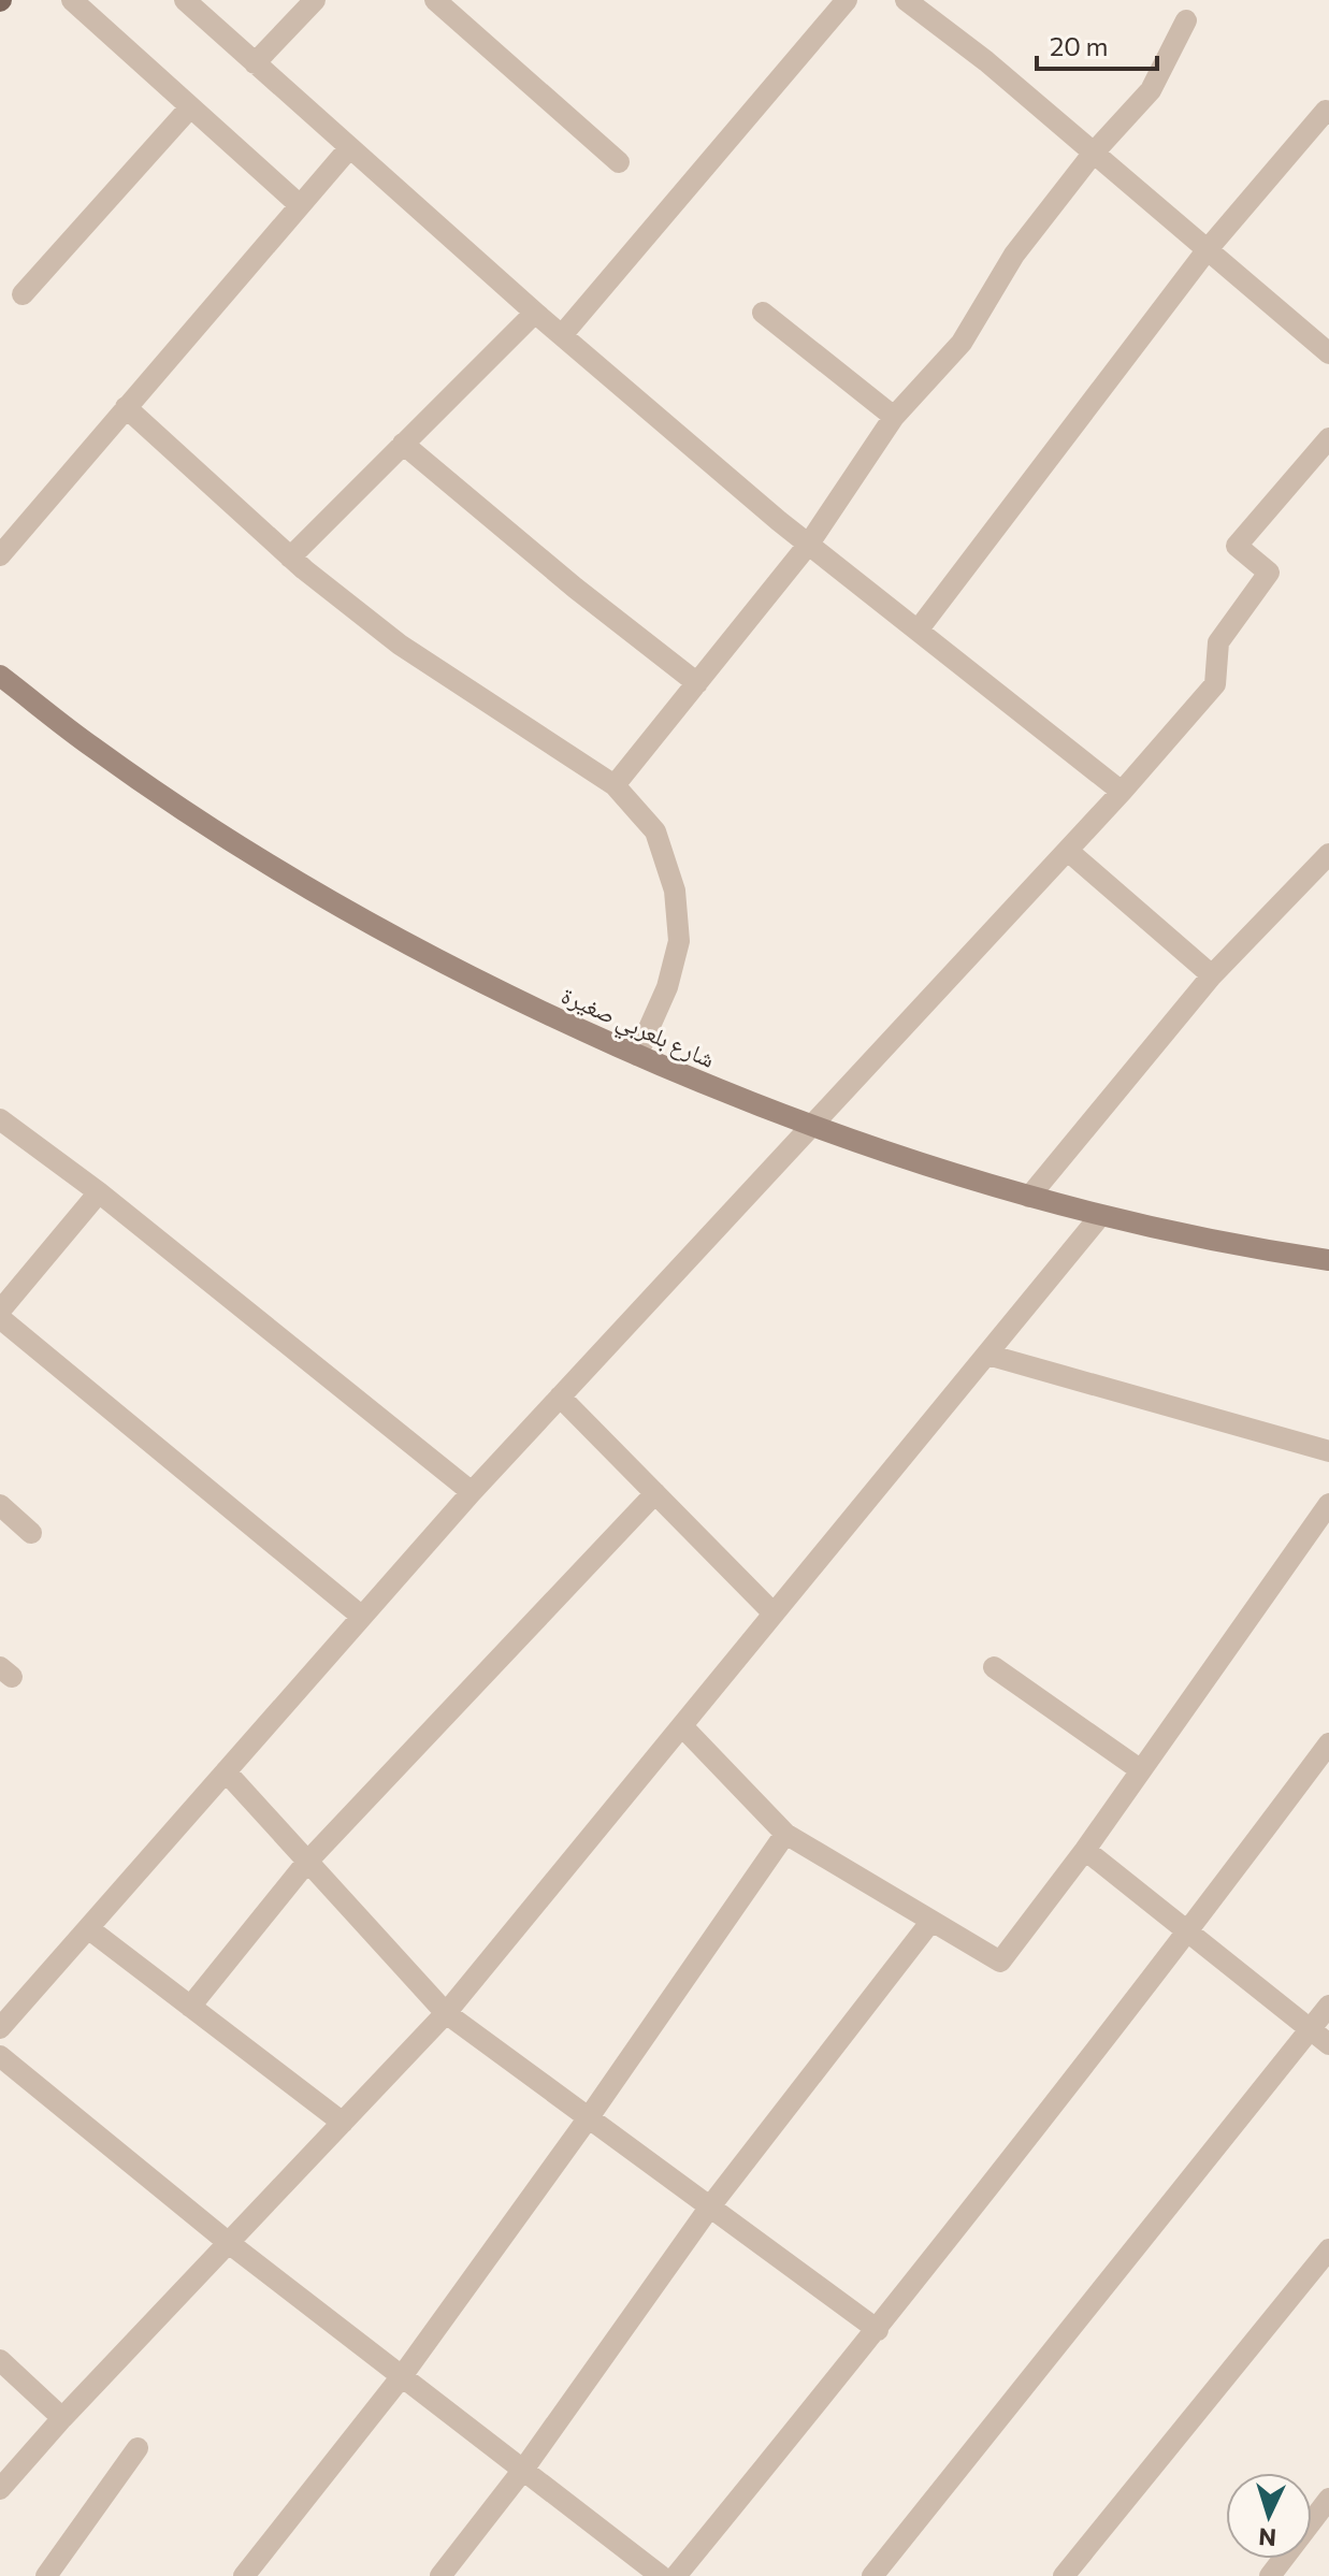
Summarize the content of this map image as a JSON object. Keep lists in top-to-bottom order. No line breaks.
{"streets":{"main road":["شارع بلعربي صغيرة"]},"scale_bar":"20 m","north":"bottom"}
